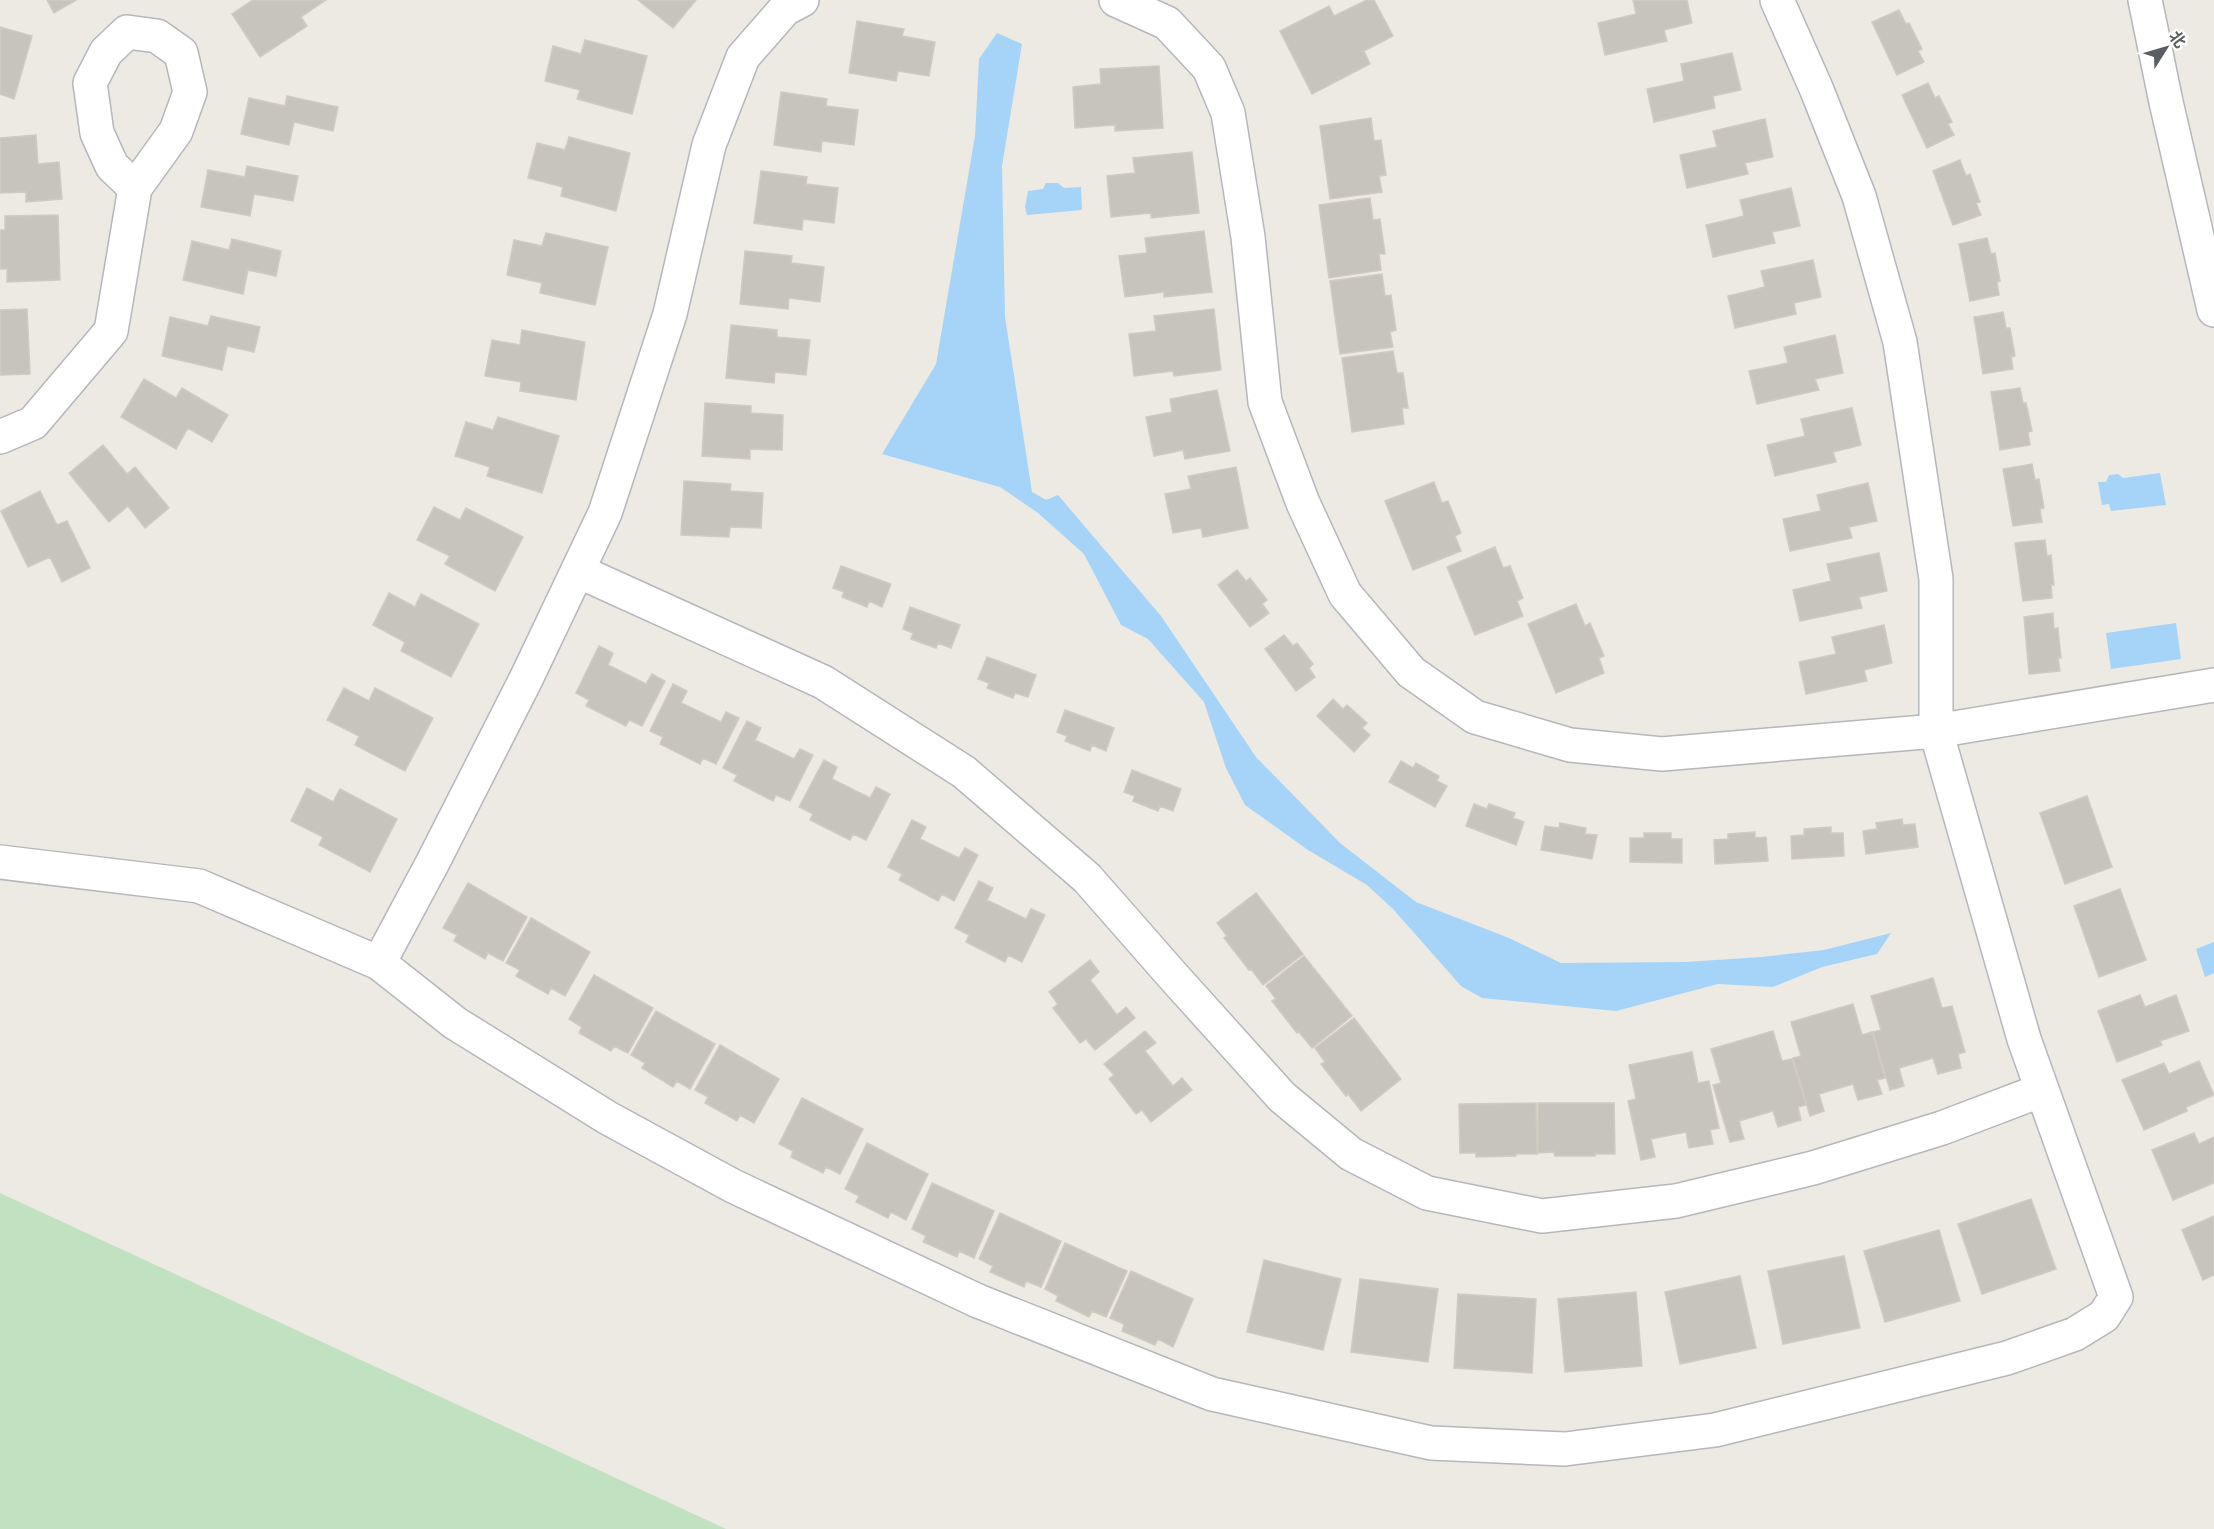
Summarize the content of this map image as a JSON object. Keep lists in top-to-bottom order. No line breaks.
{"north":"top right"}
